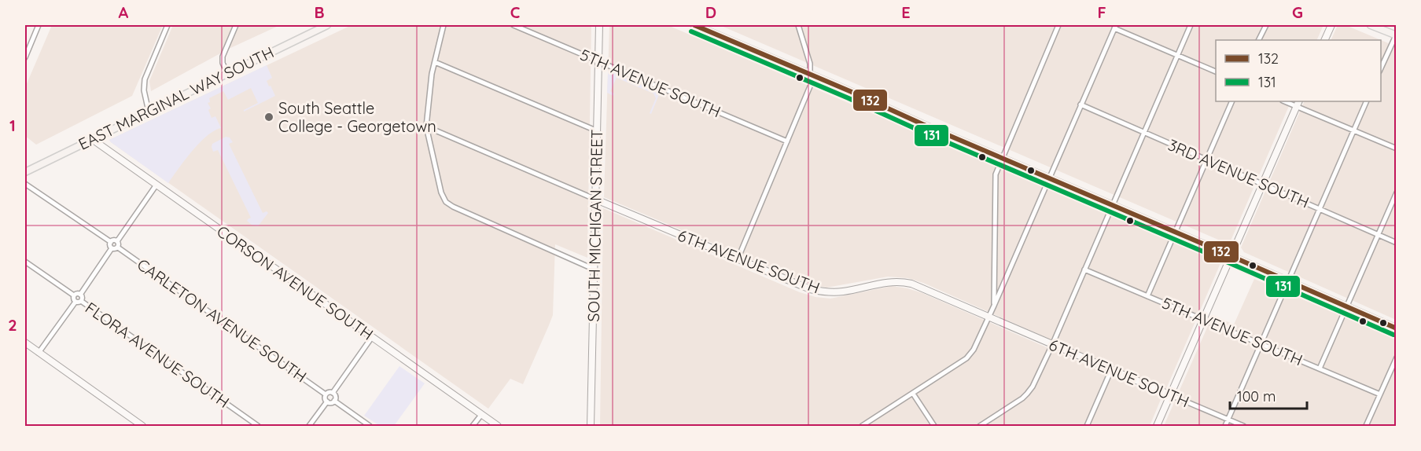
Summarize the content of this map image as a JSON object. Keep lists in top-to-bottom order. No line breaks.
{"streets":{"main road":["EAST MARGINAL WAY SOUTH"],"street":["5TH AVENUE SOUTH","3RD AVENUE SOUTH","SOUTH MICHIGAN STREET","6TH AVENUE SOUTH","CORSON AVENUE SOUTH","CARLETON AVENUE SOUTH","FLORA AVENUE SOUTH"]},"crossings":[["5TH AVENUE SOUTH","SOUTH MICHIGAN STREET"],["EAST MARGINAL WAY SOUTH","CORSON AVENUE SOUTH"],["SOUTH MICHIGAN STREET","6TH AVENUE SOUTH"]],"places":["South Seattle College - Georgetown"],"lines":["transit line 132","transit line 131"],"legend":["132","131"],"scale_bar":"100 m","grid":{"columns":["A","B","C","D","E","F","G"],"rows":["1","2"]}}
